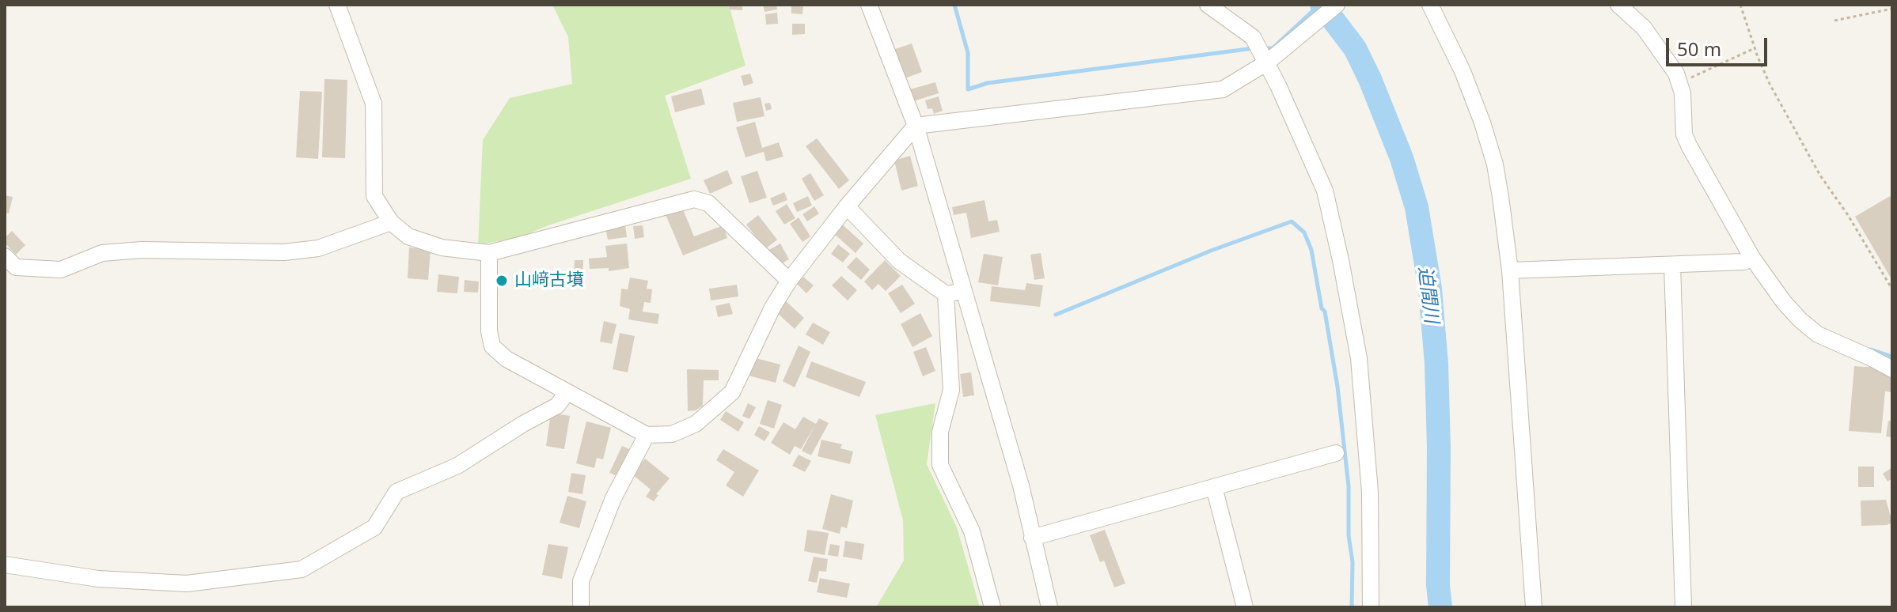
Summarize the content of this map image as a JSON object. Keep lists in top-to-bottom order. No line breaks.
{"water":["迫間川"],"places":["山﨑古墳"],"scale_bar":"50 m"}
